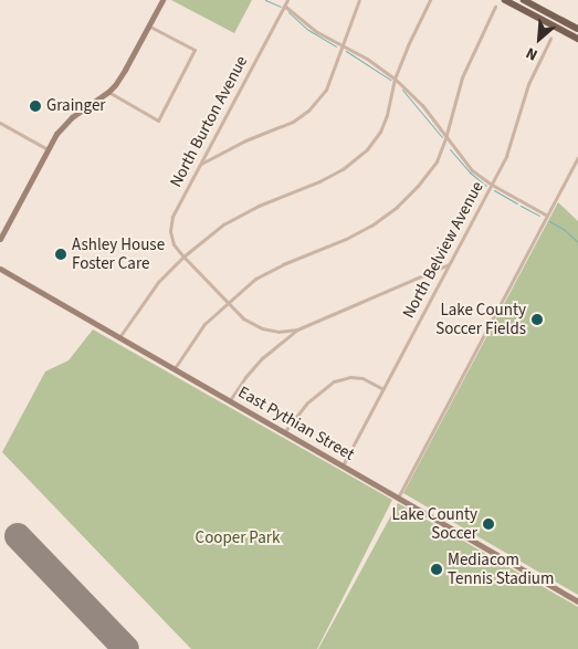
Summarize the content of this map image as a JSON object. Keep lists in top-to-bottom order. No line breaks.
{"streets":{"street":["North Burton Avenue","North Belview Avenue","East Pythian Street"]},"crossings":[["North Belview Avenue","East Pythian Street"]],"parks":["Cooper Park"],"places":["Grainger","Ashley House Foster Care","Lake County Soccer Fields","Lake County Soccer","Mediacom Tennis Stadium"],"north":"bottom left"}
